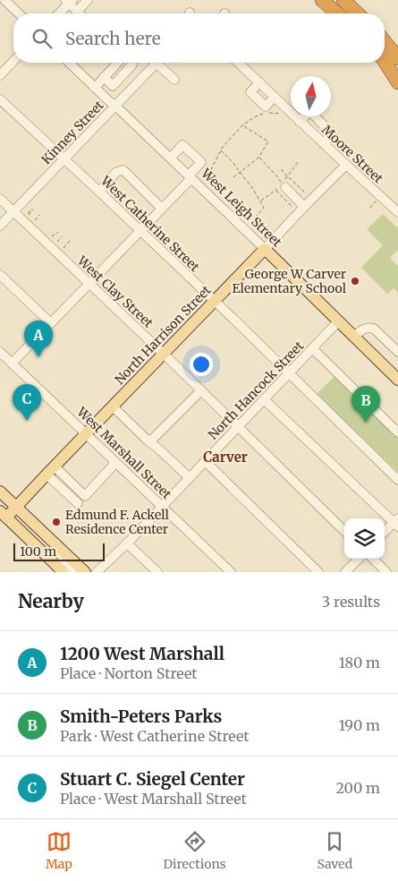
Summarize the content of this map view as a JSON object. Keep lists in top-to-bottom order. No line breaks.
{"streets":{"main road":["West Leigh Street","North Harrison Street"],"street":["Kinney Street","Moore Street","West Catherine Street","West Clay Street","North Hancock Street","West Marshall Street"]},"crossings":[["Kinney Street","West Leigh Street"],["Kinney Street","West Catherine Street"],["Kinney Street","West Clay Street"],["Moore Street","North Harrison Street"],["West Leigh Street","North Harrison Street"],["West Leigh Street","North Hancock Street"],["West Catherine Street","North Harrison Street"],["West Catherine Street","North Hancock Street"],["West Clay Street","North Harrison Street"],["West Clay Street","North Hancock Street"],["North Harrison Street","West Marshall Street"],["North Hancock Street","West Marshall Street"]],"districts":["Carver"],"places":["George W Carver Elementary School","Edmund F. Ackell Residence Center"],"scale_bar":"100 m","north":"top","page":{"search":"Search here","pins":["A","C","B"],"scale":"100 m","heading":["Nearby","3 results"],"list":[{"mark":"A","name":"1200 West Marshall","note":"Place · Norton Street","value":"180 m"},{"mark":"B","name":"Smith-Peters Parks","note":"Park · West Catherine Street","value":"190 m"},{"mark":"C","name":"Stuart C. Siegel Center","note":"Place · West Marshall Street","value":"200 m"}],"nav":["Map","Directions","Saved"]}}
